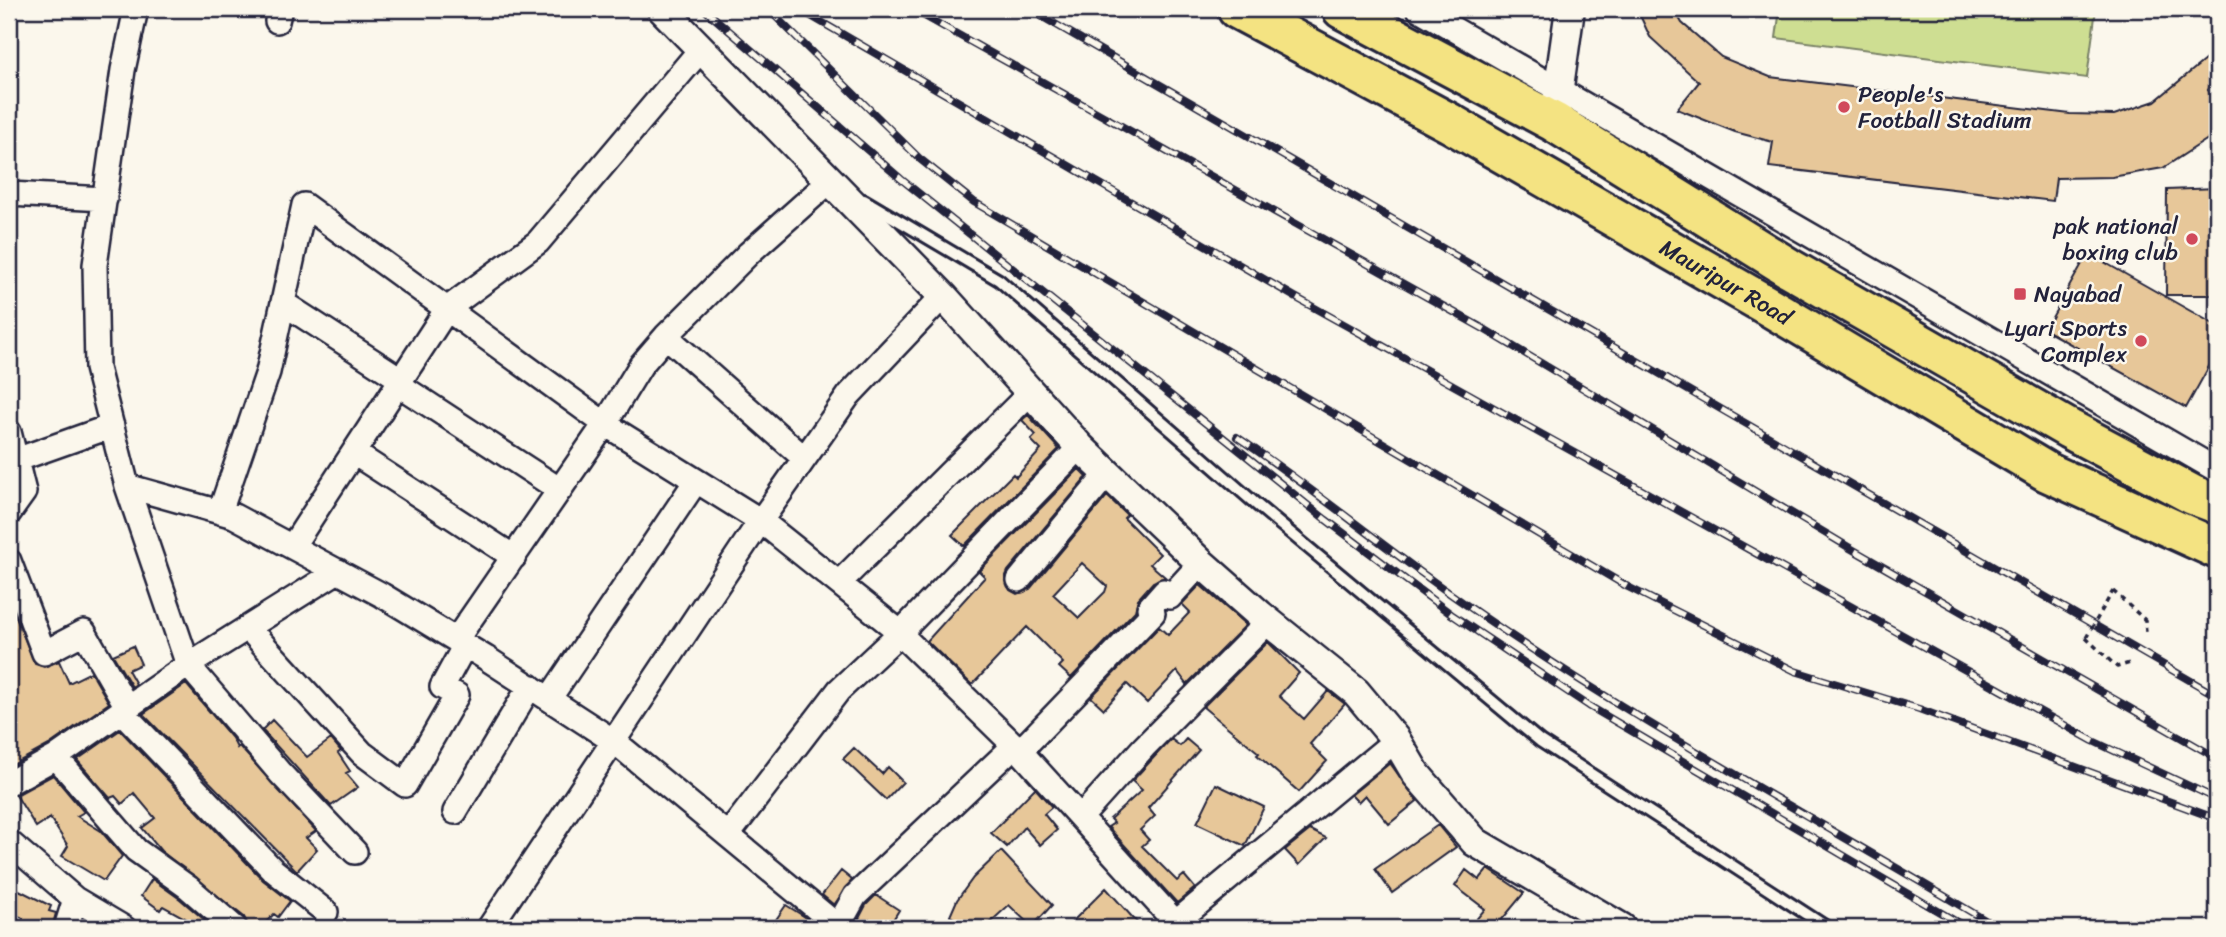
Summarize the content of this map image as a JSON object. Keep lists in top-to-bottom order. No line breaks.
{"streets":{"highway":["Mauripur Road"]},"places":{"other":["People's Football Stadium","pak national boxing club","Lyari Sports Complex"],"transit":["Nayabad"]}}
